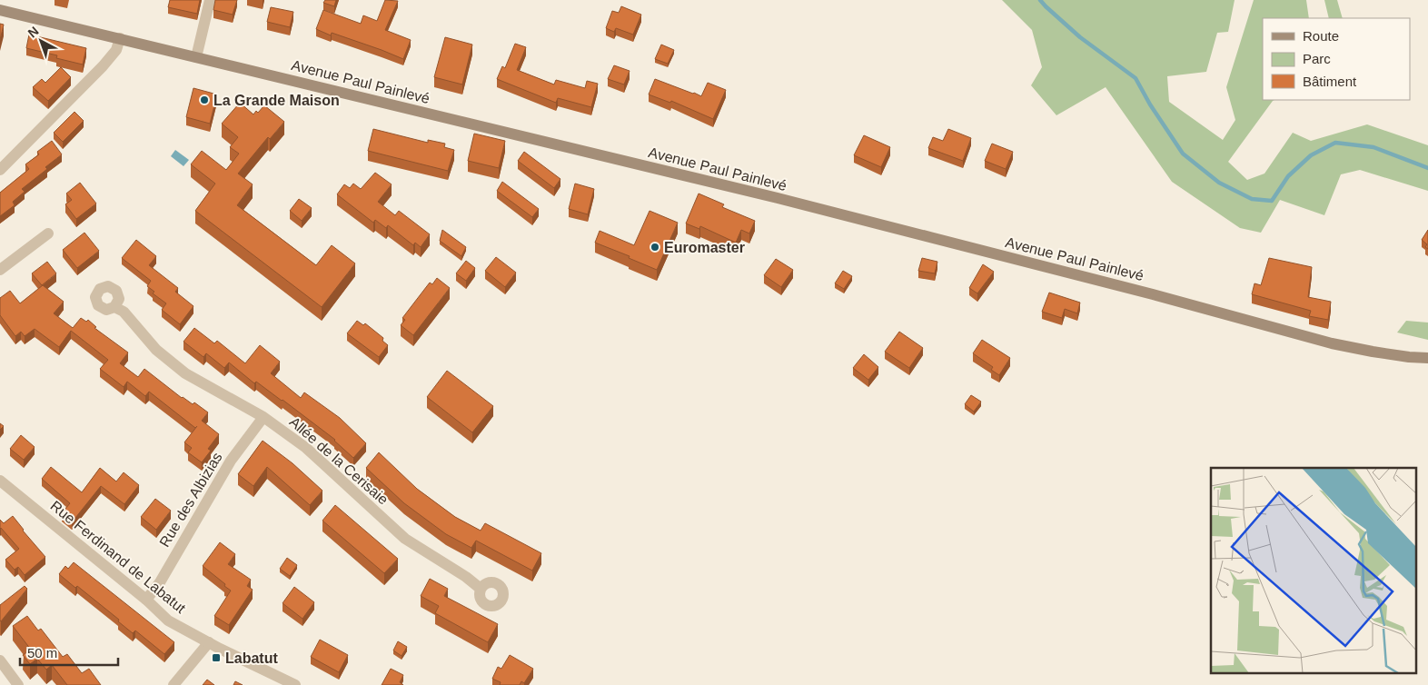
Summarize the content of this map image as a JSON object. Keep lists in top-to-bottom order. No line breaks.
{"streets":{"main road":["Avenue Paul Painlevé"],"street":["Allée de la Cerisaie","Rue des Albizias","Rue Ferdinand de Labatut"]},"crossings":[["Allée de la Cerisaie","Rue des Albizias"],["Rue des Albizias","Rue Ferdinand de Labatut"]],"places":{"other":["La Grande Maison","Euromaster"],"transit":["Labatut"]},"legend":["Route","Parc","Bâtiment"],"scale_bar":"50 m","north":"top left"}
